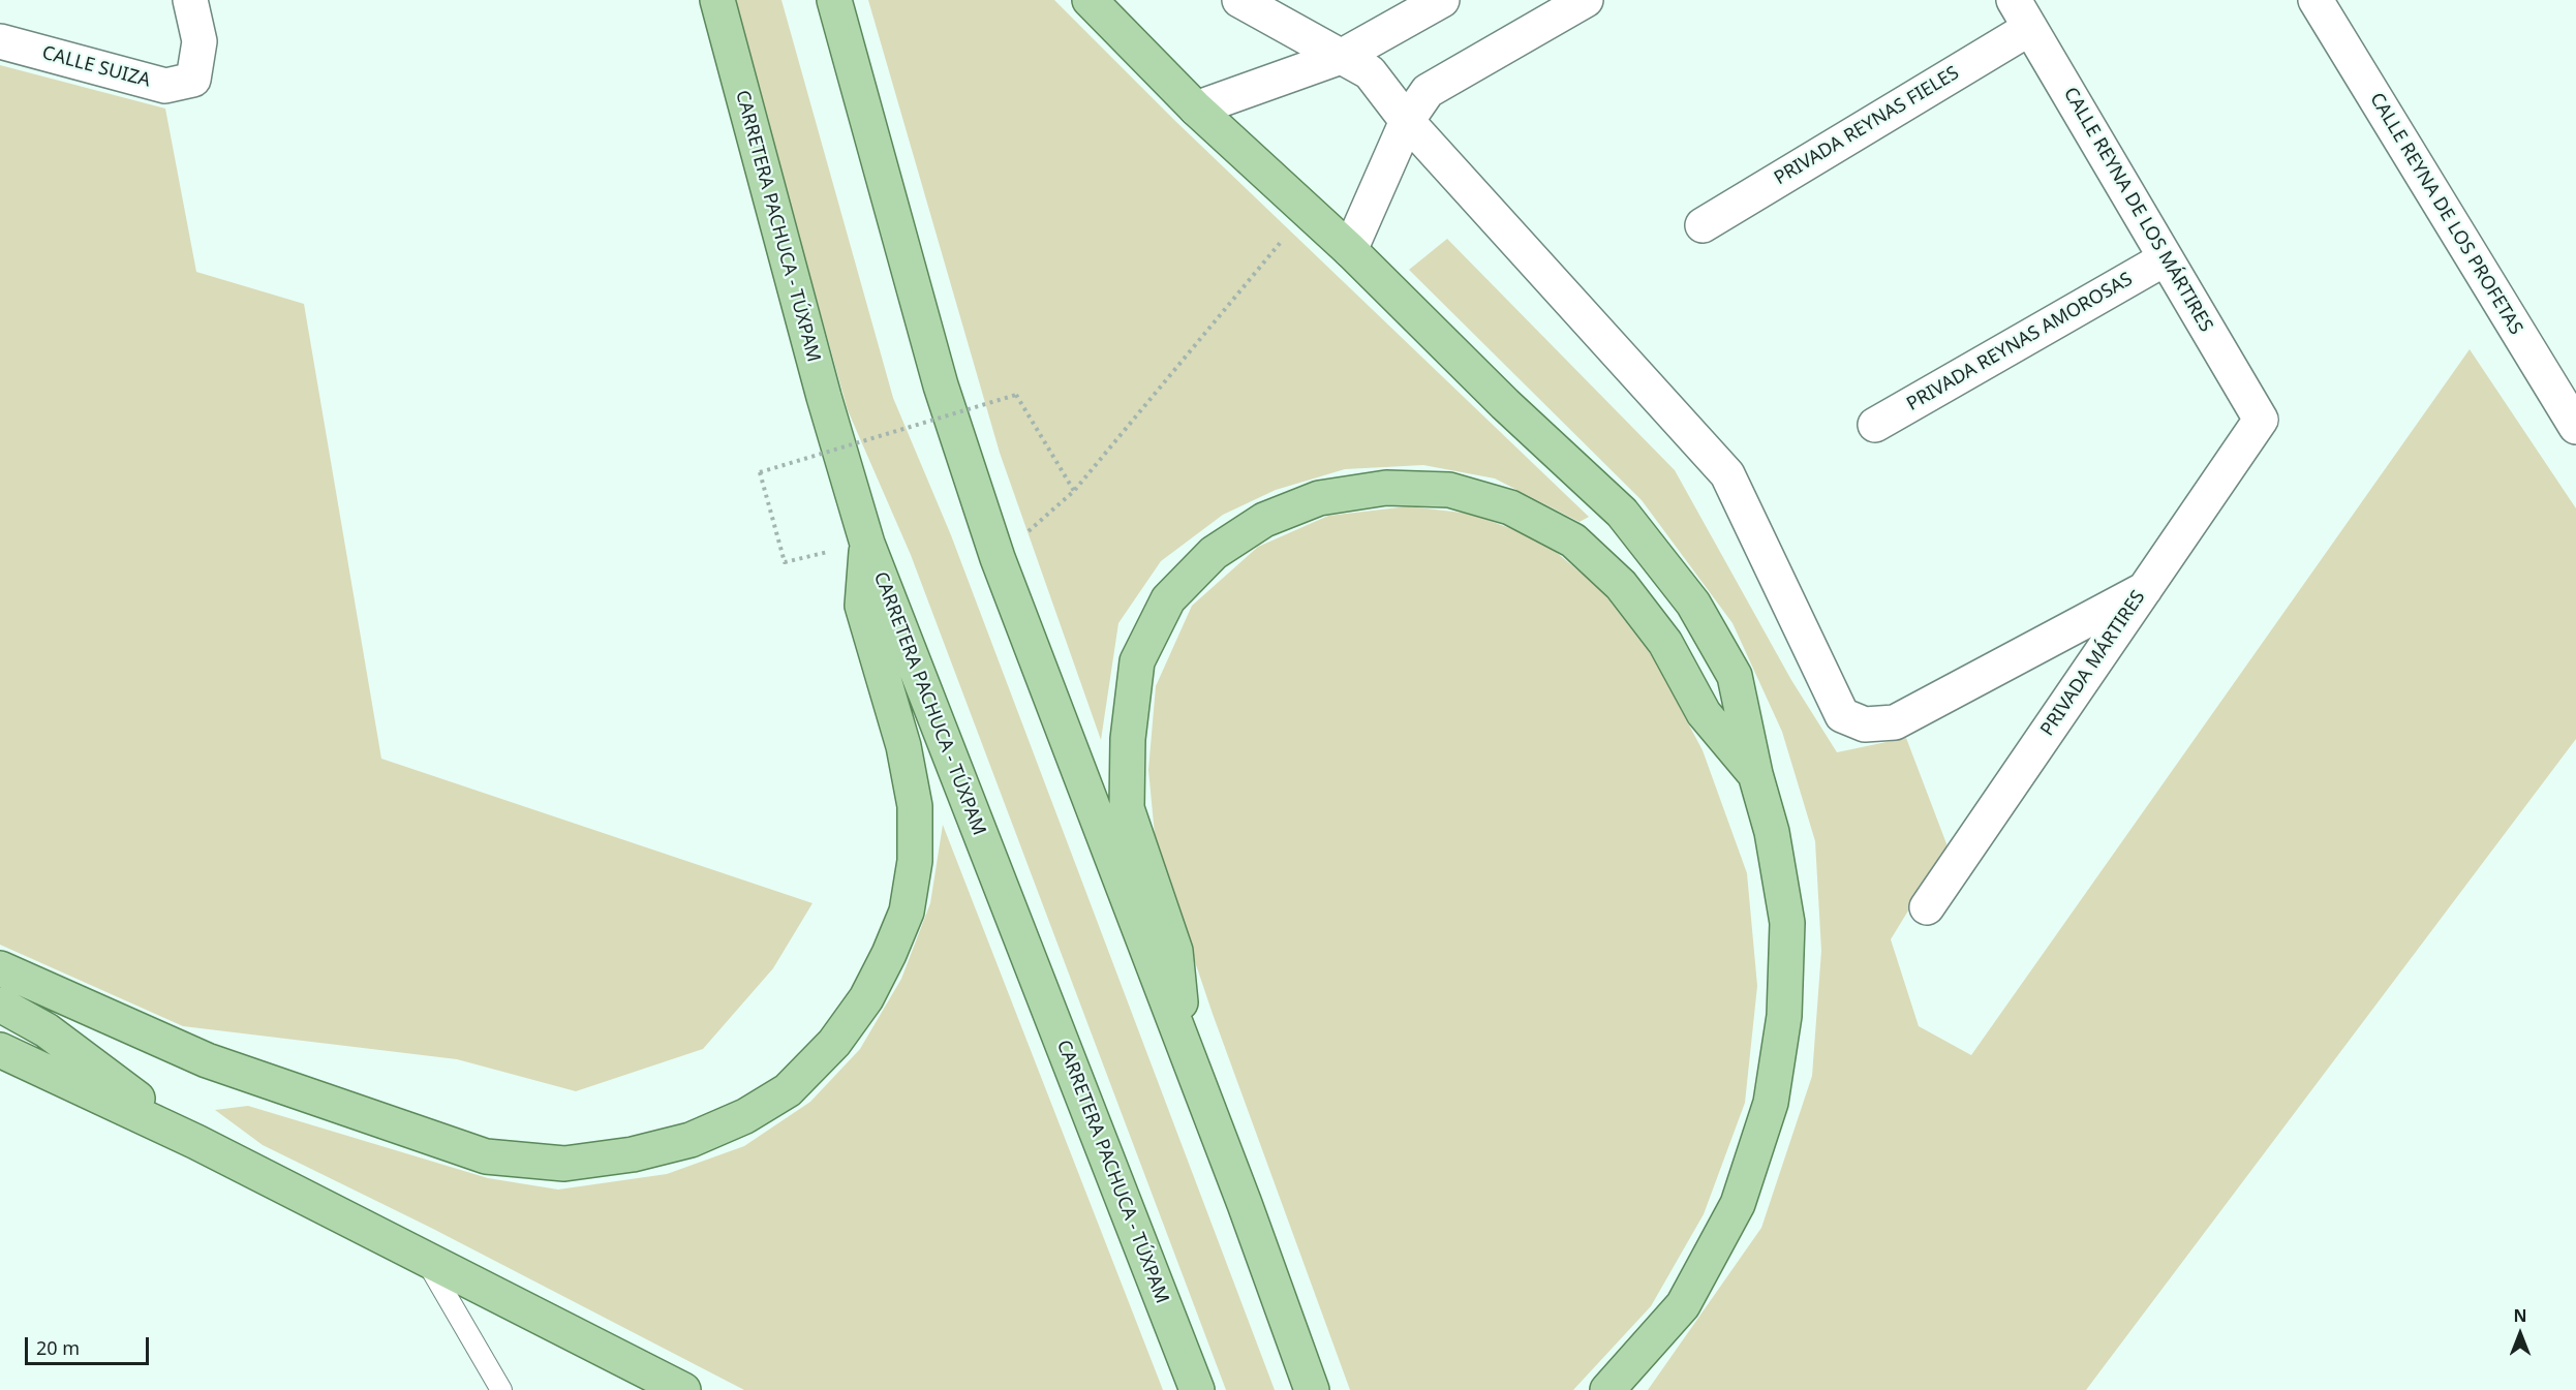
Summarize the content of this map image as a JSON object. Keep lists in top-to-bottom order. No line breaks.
{"streets":{"main road":["CARRETERA PACHUCA - TÚXPAM"],"street":["CALLE SUIZA","PRIVADA REYNAS FIELES","CALLE REYNA DE LOS MÁRTIRES","CALLE REYNA DE LOS PROFETAS","PRIVADA REYNAS AMOROSAS","PRIVADA MÁRTIRES"]},"crossings":[["PRIVADA REYNAS FIELES","CALLE REYNA DE LOS MÁRTIRES"],["CALLE REYNA DE LOS MÁRTIRES","PRIVADA REYNAS AMOROSAS"],["CALLE REYNA DE LOS MÁRTIRES","PRIVADA MÁRTIRES"]],"scale_bar":"20 m","north":"top"}
